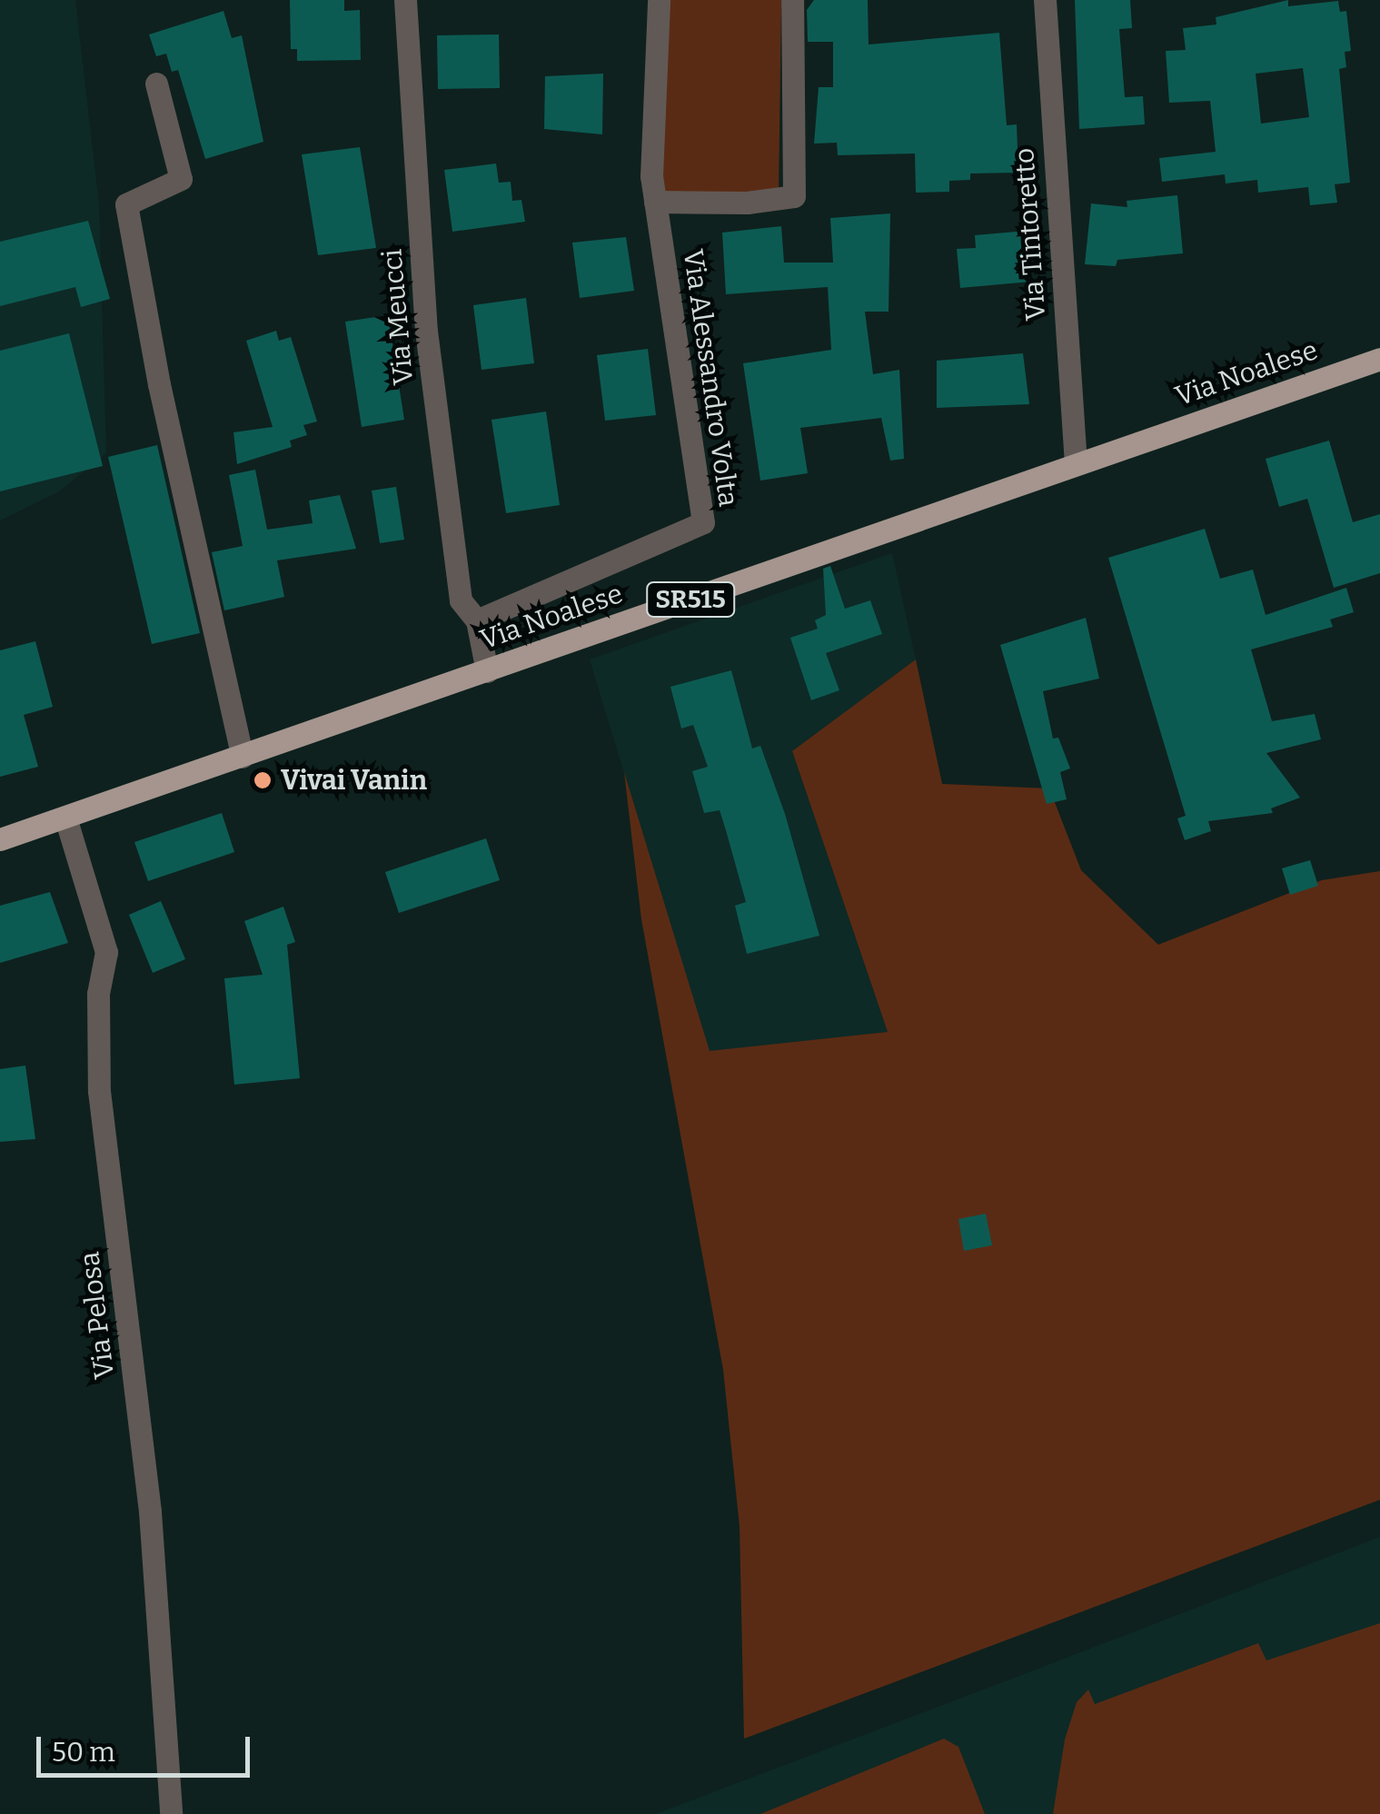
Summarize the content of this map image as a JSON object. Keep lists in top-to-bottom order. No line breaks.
{"streets":{"main road":["Via Noalese","SR515"],"street":["Via Tintoretto","Via Meucci","Via Alessandro Volta","Via Pelosa"]},"crossings":[["Via Tintoretto","Via Noalese"],["Via Meucci","Via Alessandro Volta"],["Via Noalese","Via Pelosa"]],"places":["Vivai Vanin"],"scale_bar":"50 m"}
